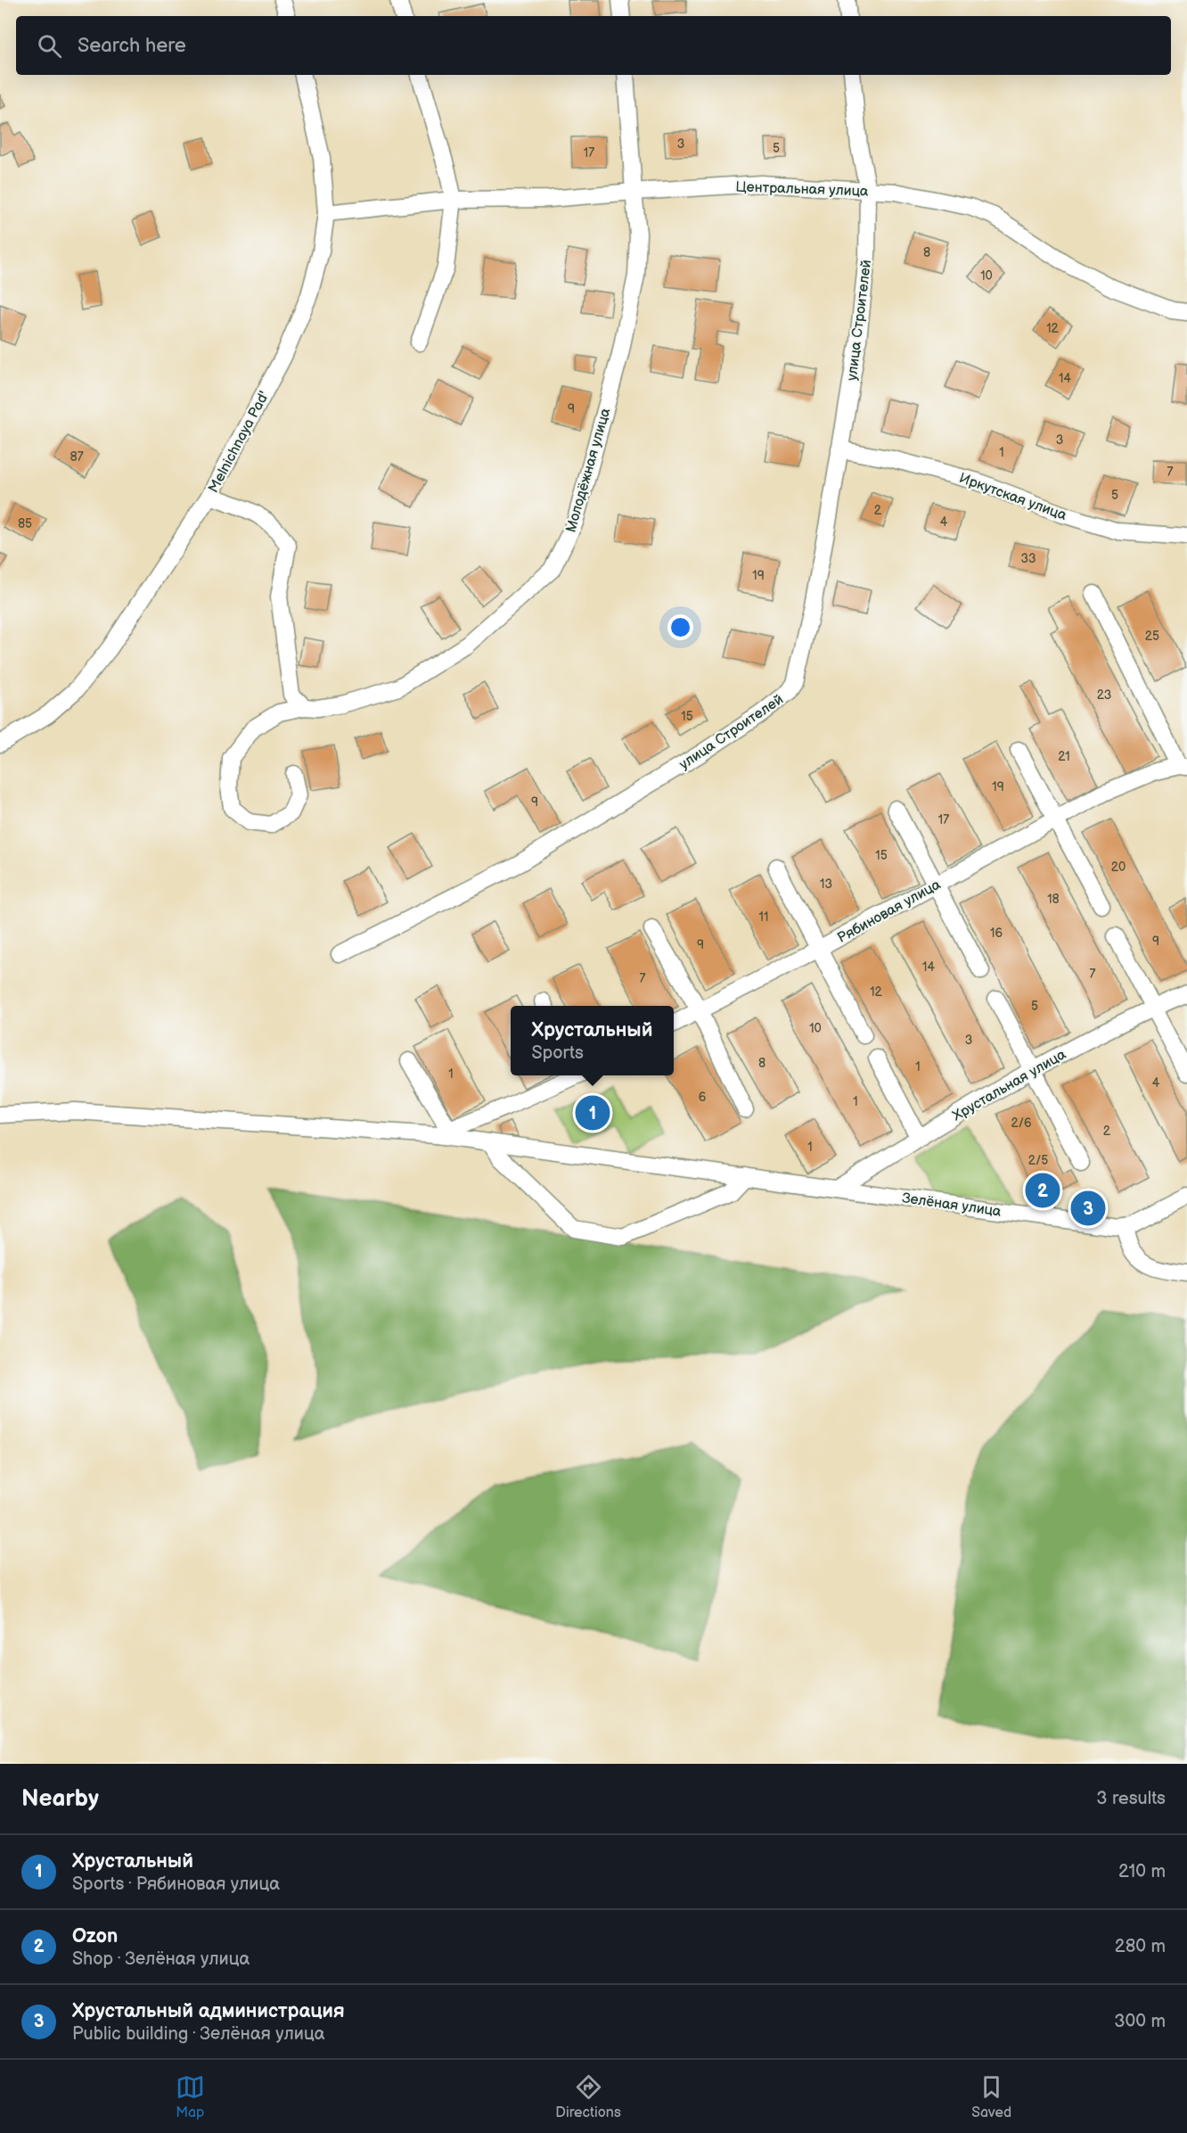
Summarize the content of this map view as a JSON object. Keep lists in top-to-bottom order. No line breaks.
{"streets":{"street":["Центральная улица","улица Строителей","Melnichnaya Pad'","Молодёжная улица","Иркутская улица","Рябиновая улица","Хрустальная улица","Зелёная улица"]},"crossings":[["Центральная улица","улица Строителей"],["Центральная улица","Melnichnaya Pad'"],["Центральная улица","Молодёжная улица"],["улица Строителей","Иркутская улица"],["Хрустальная улица","Зелёная улица"]],"house_numbers":["3","5","17","8","10","12","14","9","3","1","87","7","5","2","4","85","33","19","25","23","15","21","19","9","17","15","20","13","18","11","16","9","9","14","7","7","12","5","10","3","8","1","1","4","6","1","2/6","2","1","2/5"],"page":{"search":"Search here","popup":["Хрустальный","Sports"],"pins":["1","2","3"],"heading":["Nearby","3 results"],"list":[{"mark":"1","name":"Хрустальный","note":"Sports · Рябиновая улица","value":"210 m"},{"mark":"2","name":"Ozon","note":"Shop · Зелёная улица","value":"280 m"},{"mark":"3","name":"Хрустальный администрация","note":"Public building · Зелёная улица","value":"300 m"}],"nav":["Map","Directions","Saved"]}}
